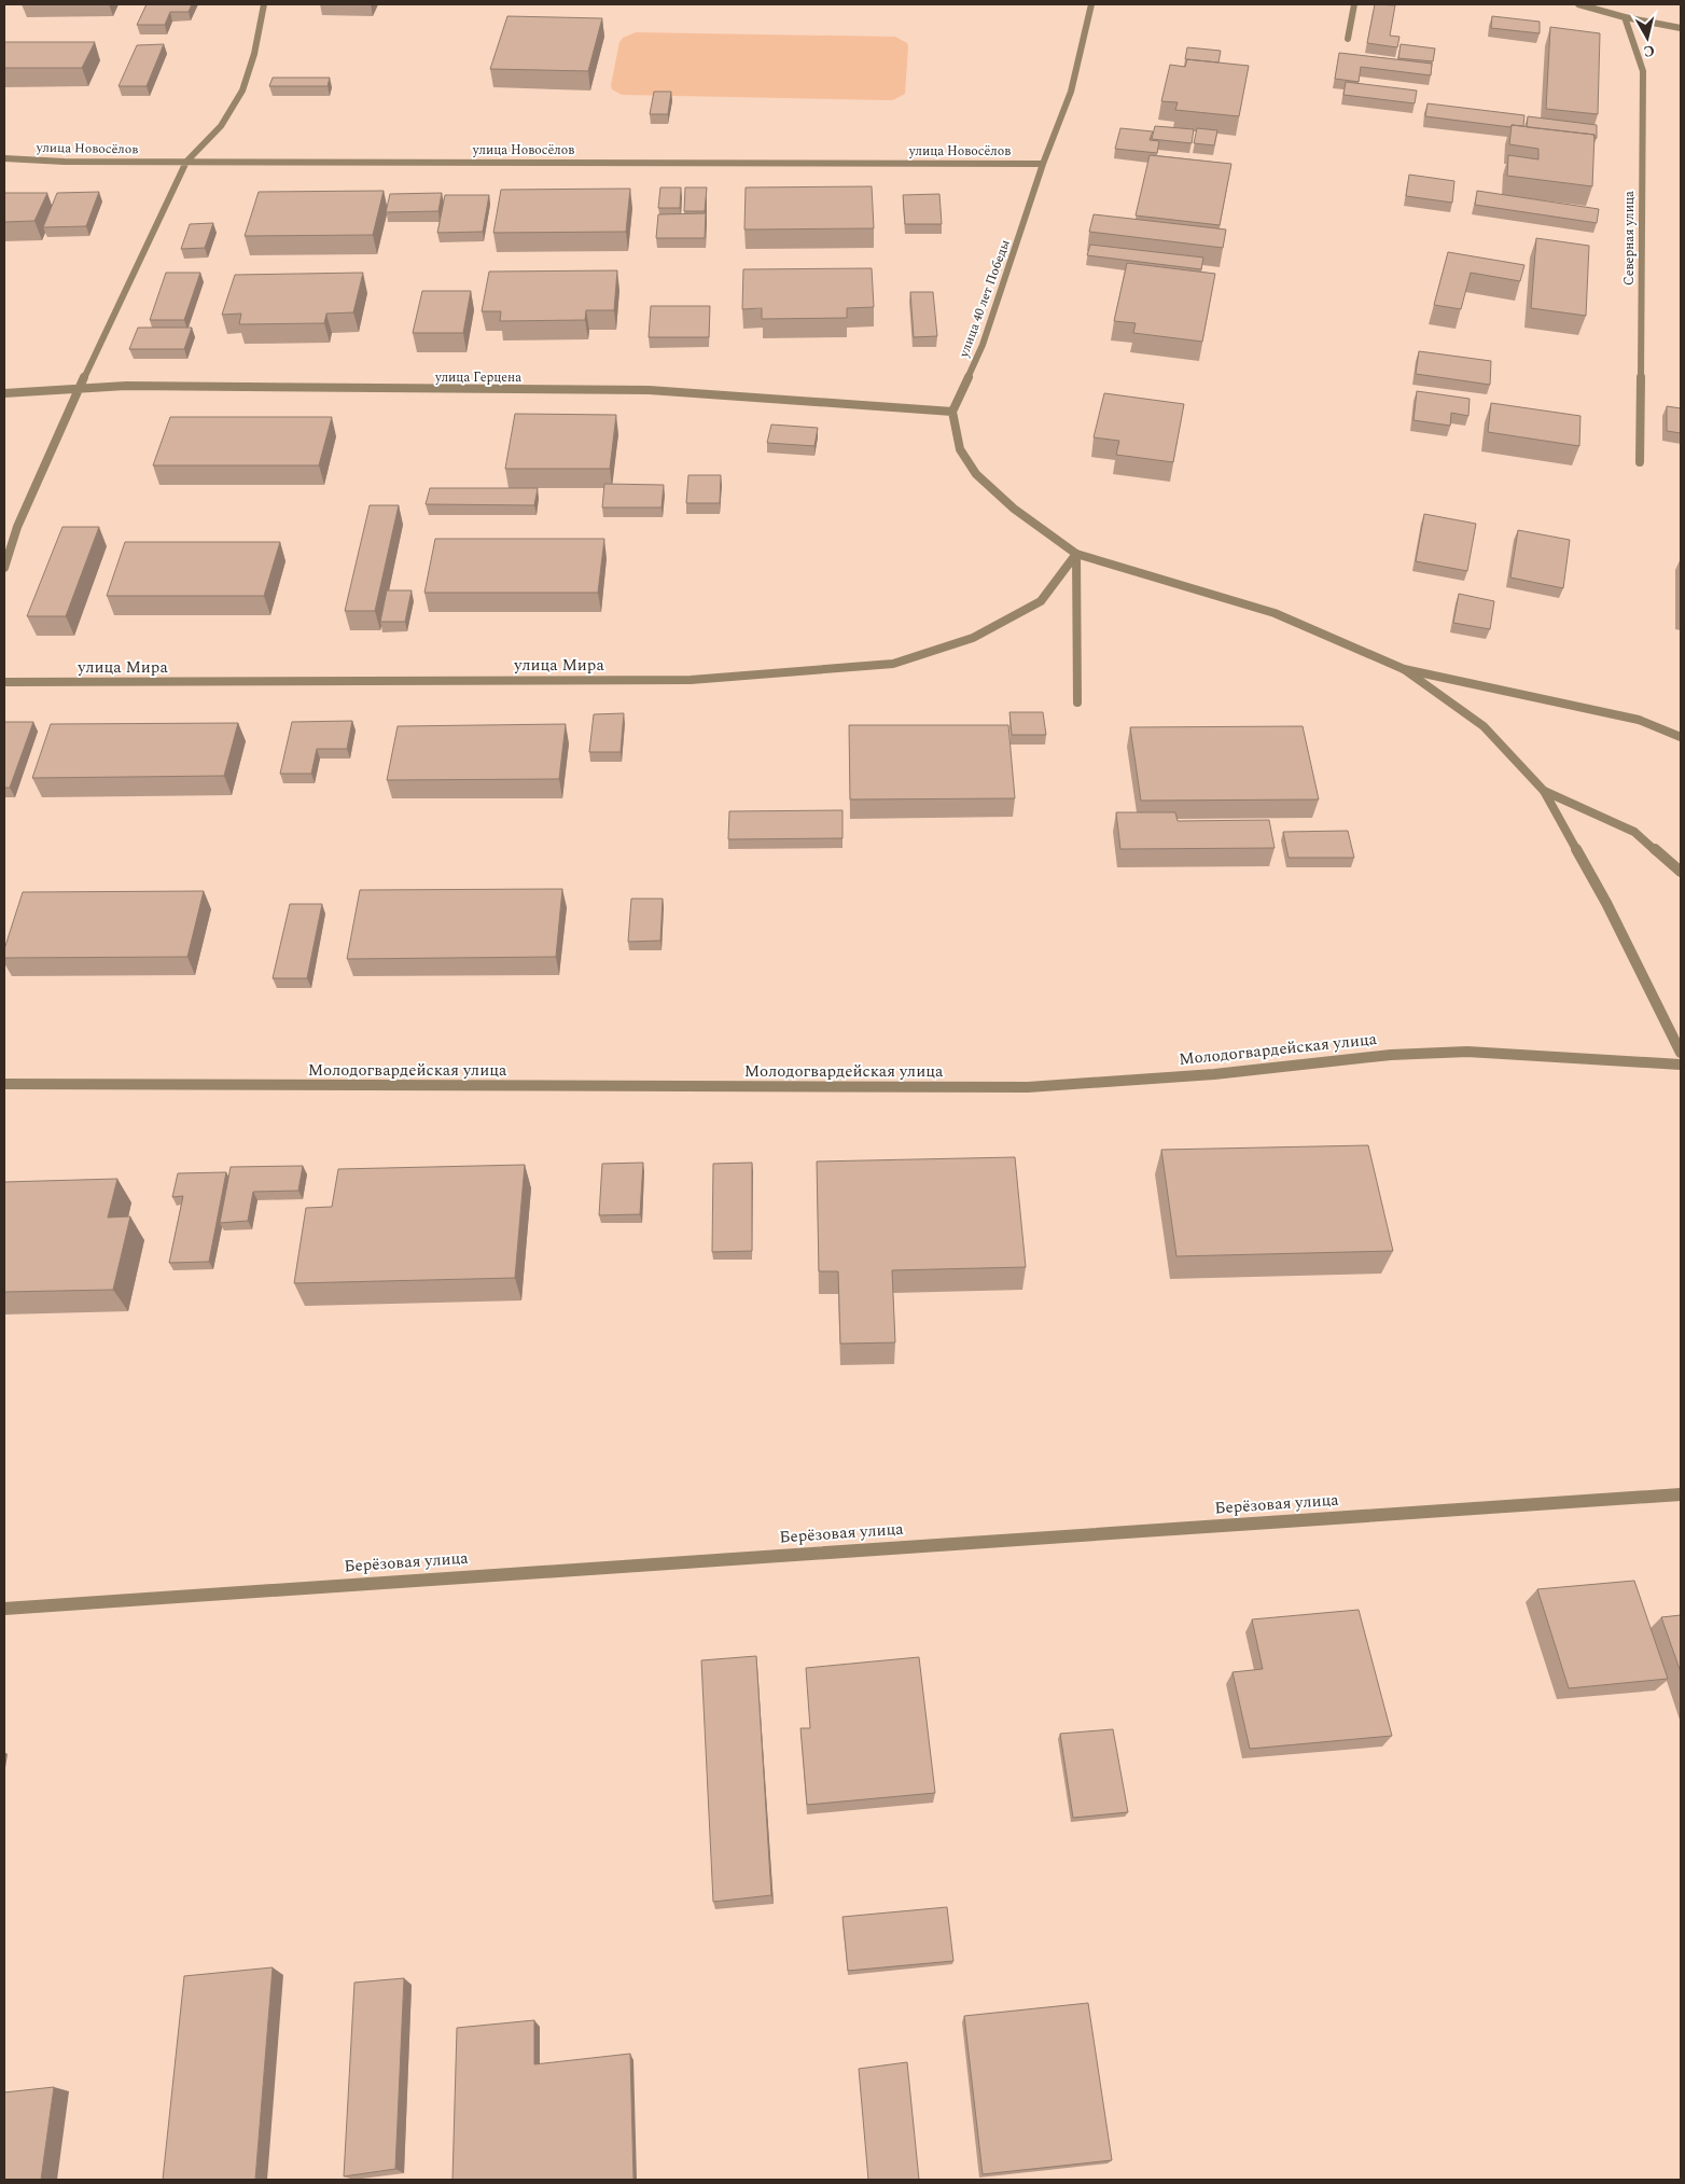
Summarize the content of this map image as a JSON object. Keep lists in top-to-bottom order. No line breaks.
{"streets":{"street":["улица Новосёлов","Северная улица","улица 40 лет Победы","улица Герцена","улица Мира","Молодогвардейская улица","Берёзовая улица"]},"crossings":[["улица Новосёлов","улица 40 лет Победы"],["улица 40 лет Победы","улица Герцена"]],"north":"bottom"}
